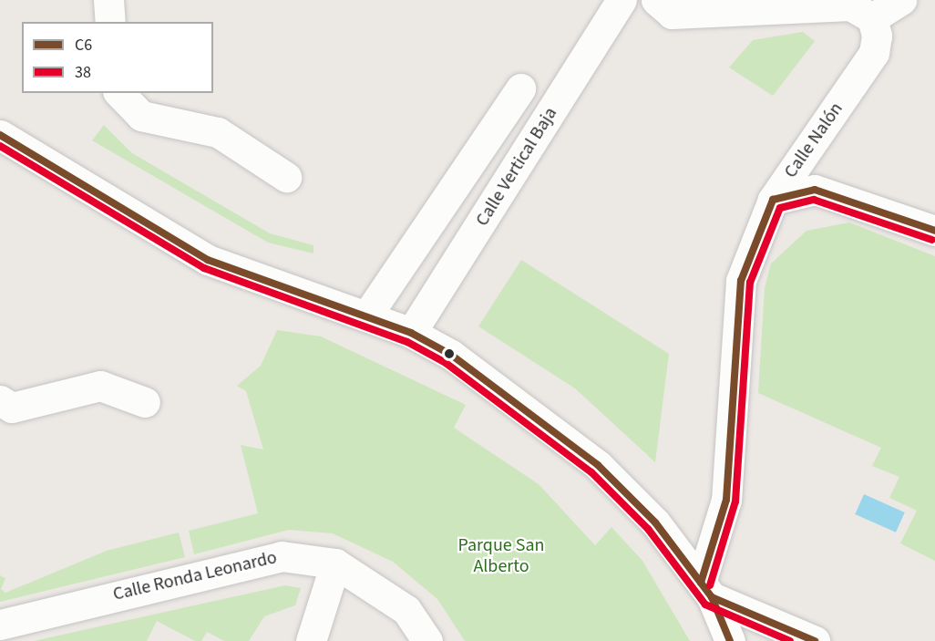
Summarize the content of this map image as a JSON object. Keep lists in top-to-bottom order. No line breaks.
{"streets":{"street":["Calle Nalón","Calle Vertical Baja","Calle Ronda Leonardo"]},"parks":["Parque San Alberto"],"lines":["transit line C6","transit line 38"],"legend":["C6","38"]}
